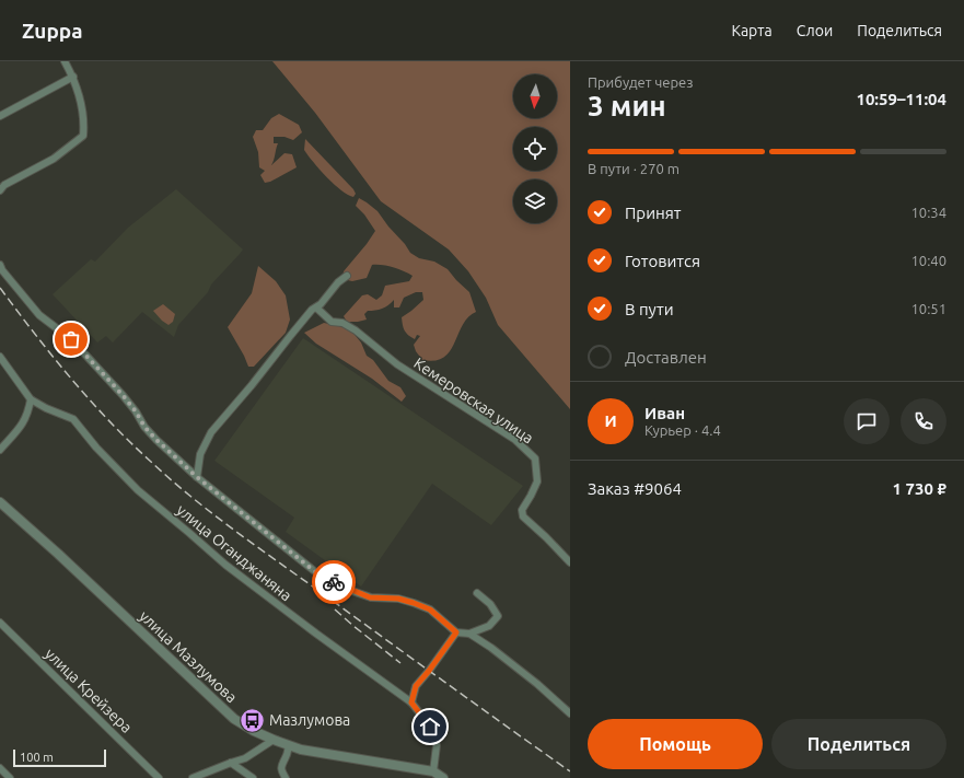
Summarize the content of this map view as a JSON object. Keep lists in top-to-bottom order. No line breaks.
{"streets":{"street":["Кемеровская улица","улица Оганджаняна","улица Мазлумова","улица Крейзера"]},"crossings":[["улица Оганджаняна","улица Мазлумова"]],"places":{"bus stop":["Мазлумова"]},"scale_bar":"100 m","north":"bottom","page":{"header":"Zuppa","nav":["Карта","Слои","Поделиться"],"heading":["3 мин","Прибудет через","10:59–11:04"],"panel":["Иван","Курьер · 4.4","Заказ #9064","1 730 ₽"],"bar":"В пути · 270 m","list":[["Принят","10:34"],["Готовится","10:40"],["В пути","10:51"],"Доставлен"],"round":"И","buttons":["Помощь","Поделиться"],"scale":"100 m"}}
